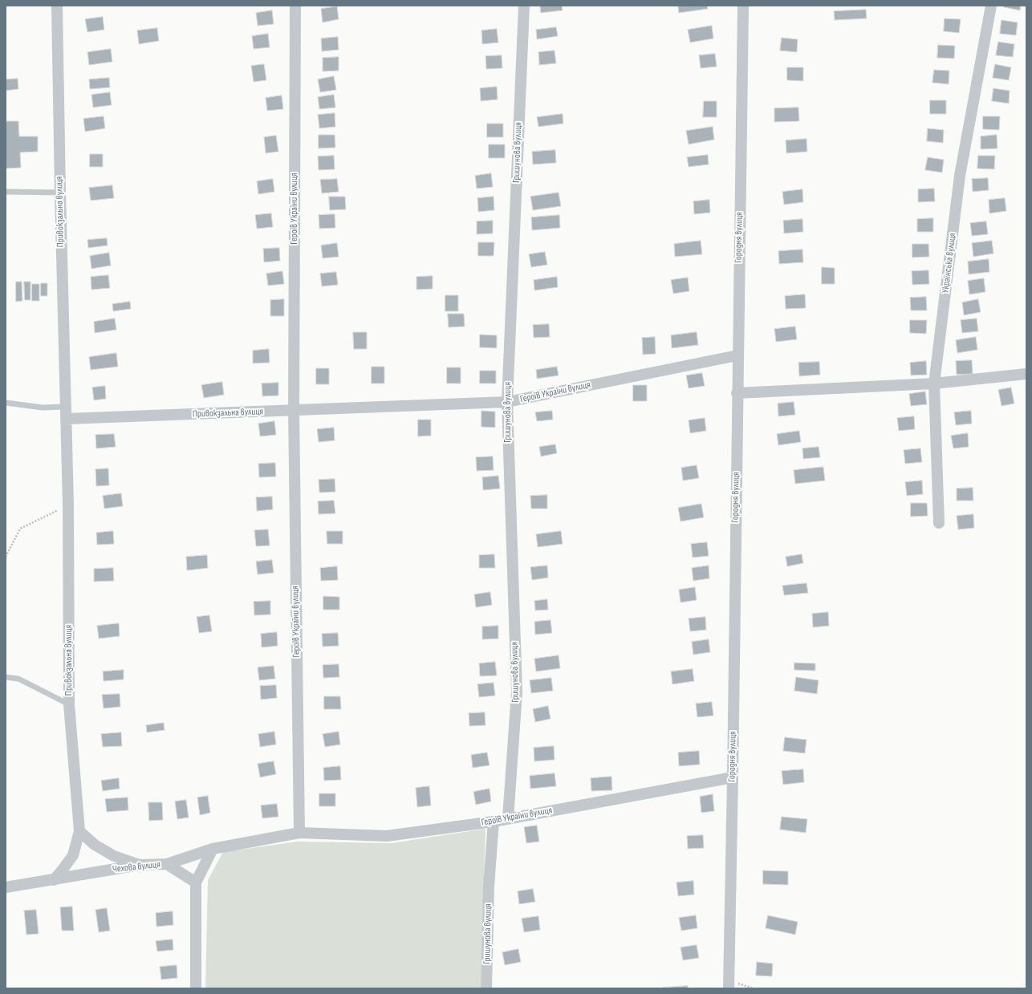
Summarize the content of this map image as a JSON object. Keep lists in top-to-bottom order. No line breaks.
{"streets":{"street":["Гришунова вулиця","Героїв України вулиця","Привокзальна вулиця","Городня вулиця","Українська вулиця","Чехова вулиця"]},"crossings":[["Гришунова вулиця","Героїв України вулиця"],["Героїв України вулиця","Привокзальна вулиця"],["Героїв України вулиця","Городня вулиця"],["Героїв України вулиця","Чехова вулиця"],["Привокзальна вулиця","Чехова вулиця"]]}
